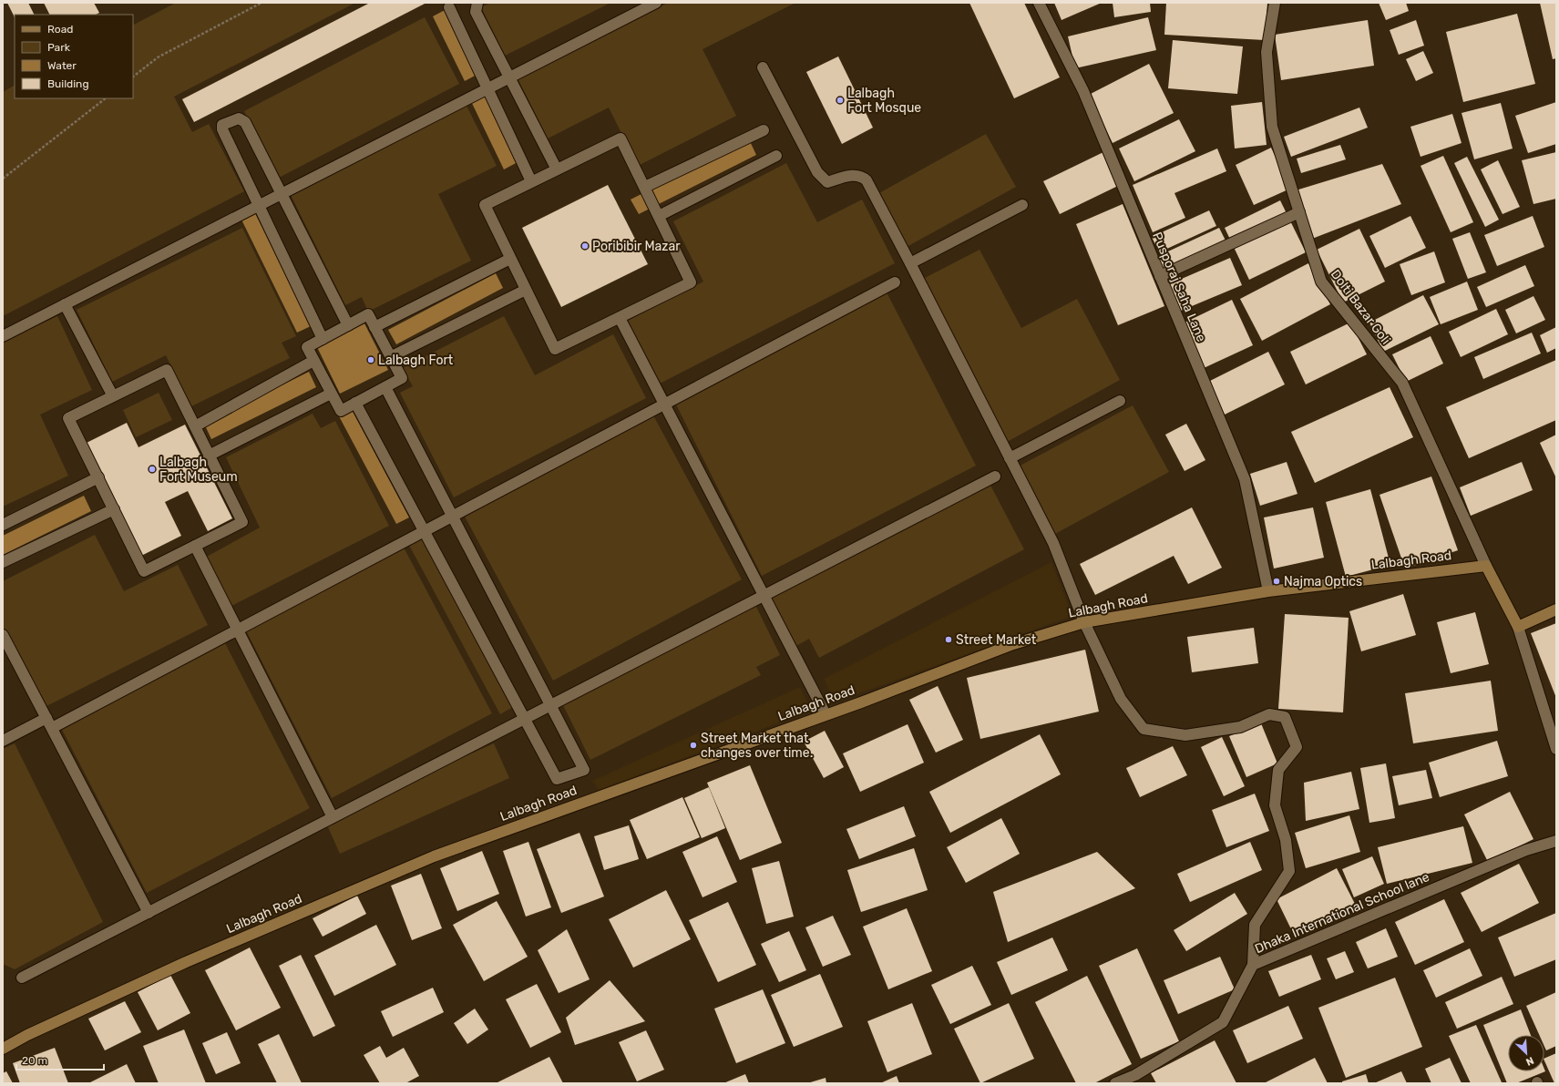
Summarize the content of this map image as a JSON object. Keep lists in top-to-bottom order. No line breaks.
{"streets":{"street":["Pusporaj Saha Lane","Dolti Bazar Goli","Lalbagh Road","Dhaka International School lane"]},"crossings":[["Pusporaj Saha Lane","Lalbagh Road"],["Dolti Bazar Goli","Lalbagh Road"]],"places":["Lalbagh Fort Mosque","Poribibir Mazar","Lalbagh Fort","Lalbagh Fort Museum","Najma Optics","Street Market","Street Market that changes over time."],"legend":["Road","Park","Water","Building"],"scale_bar":"20 m","north":"bottom right"}
